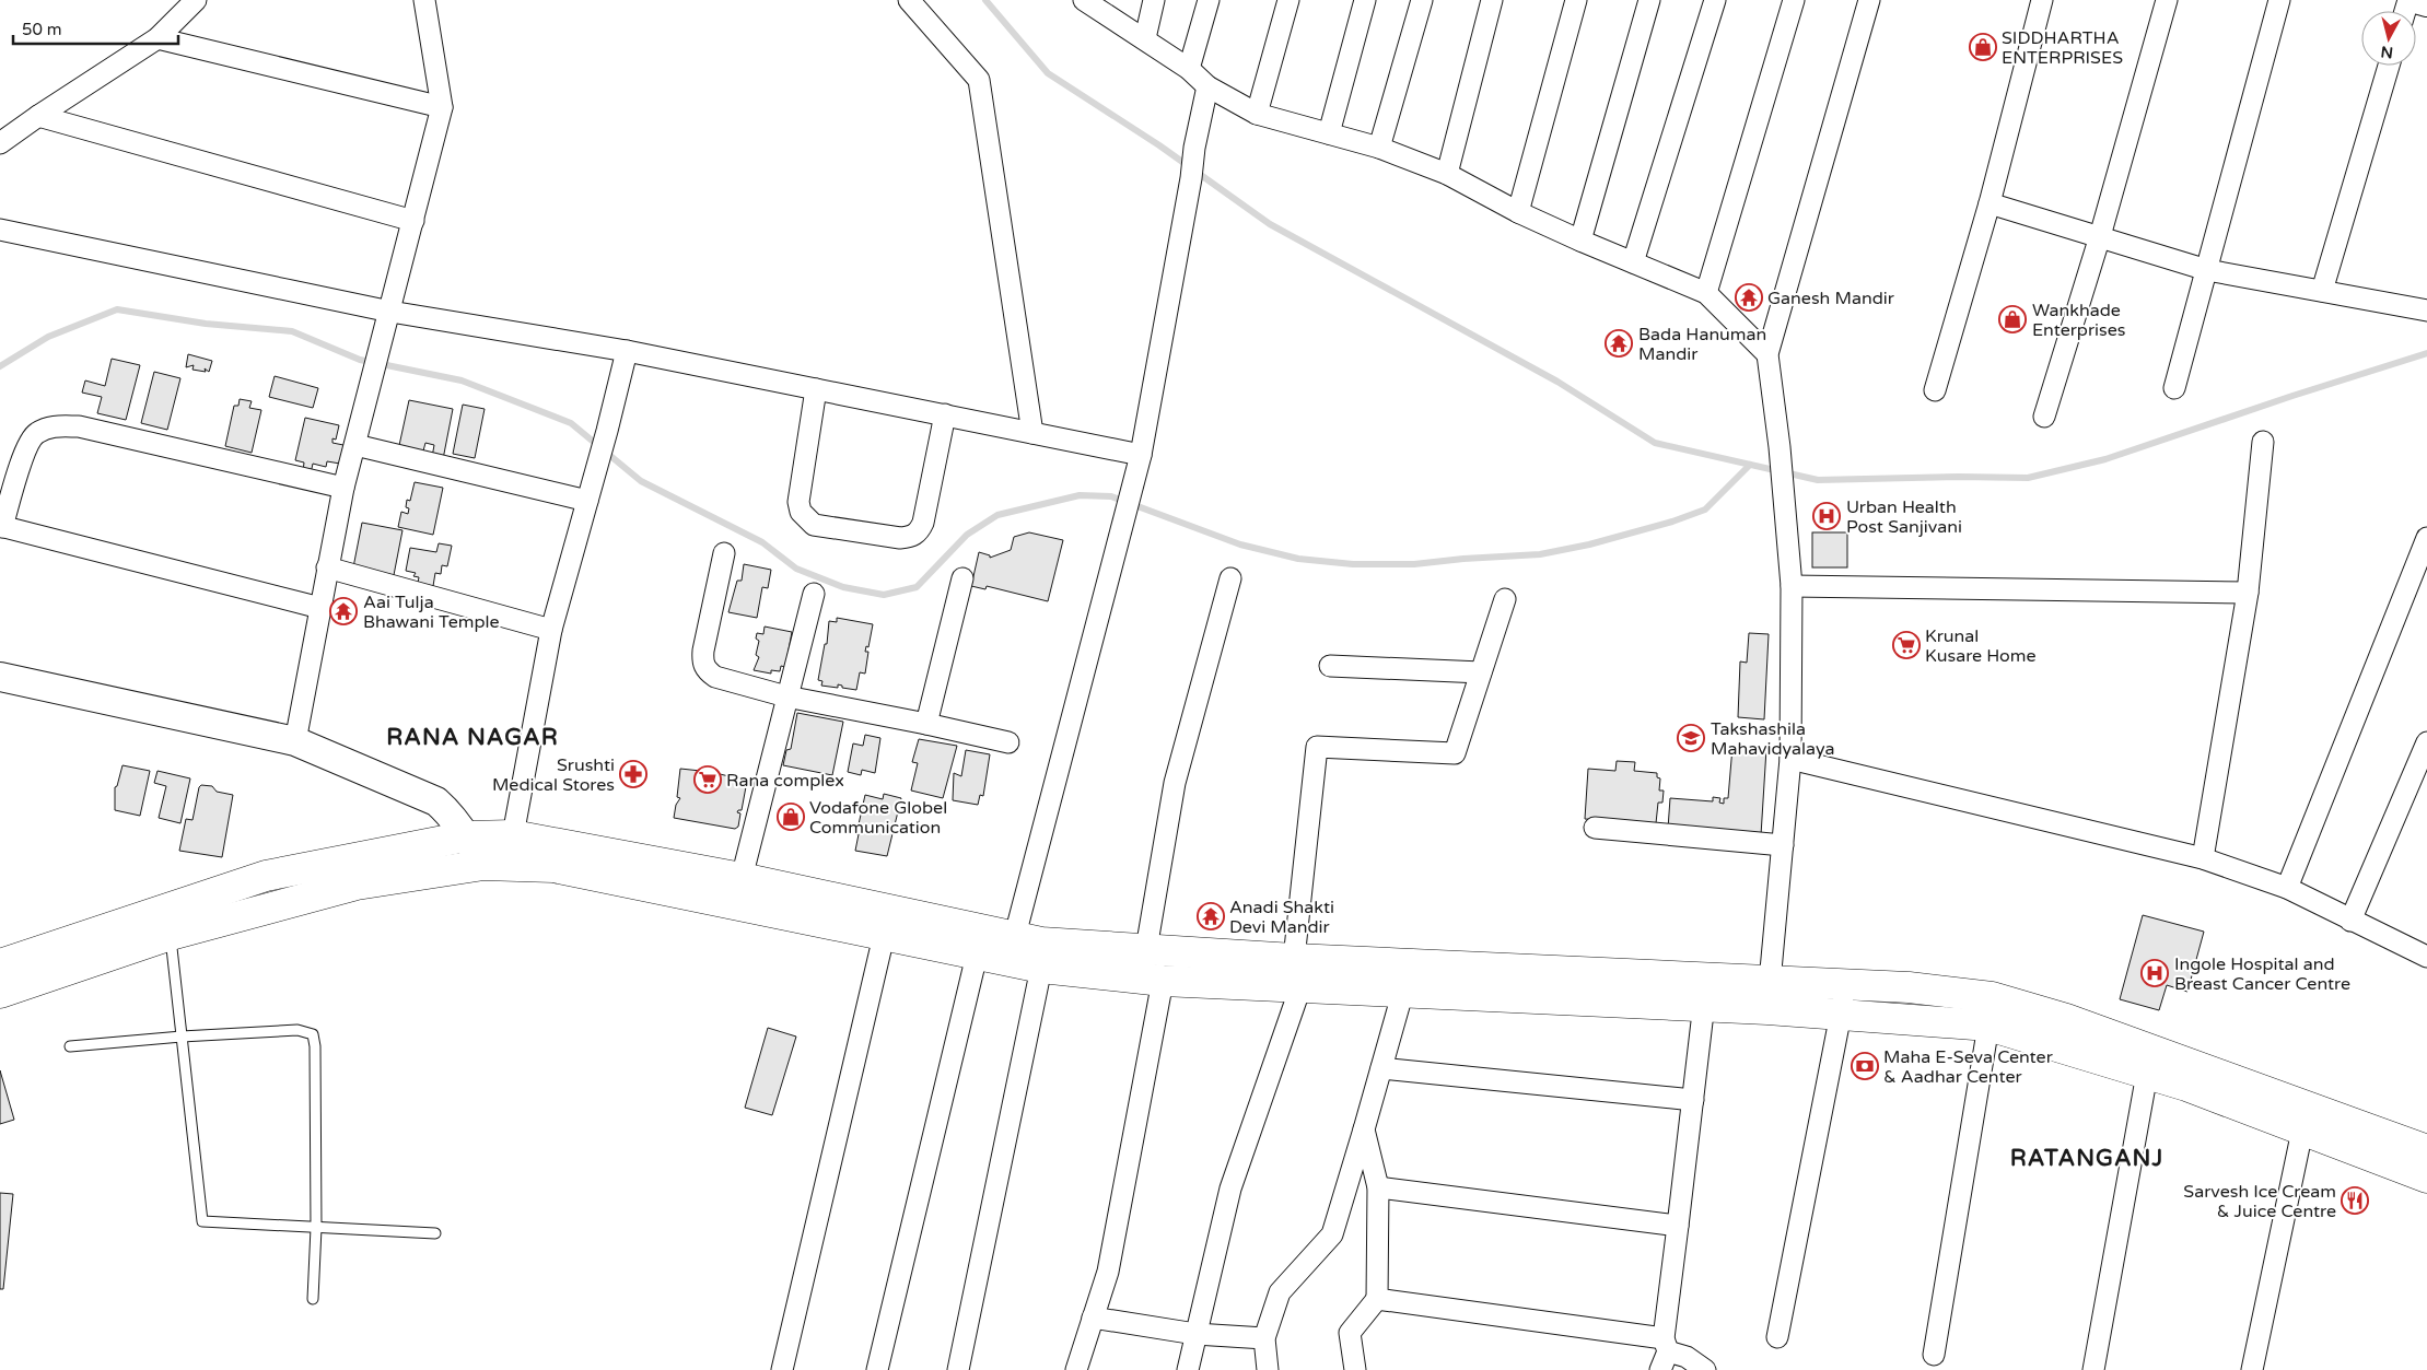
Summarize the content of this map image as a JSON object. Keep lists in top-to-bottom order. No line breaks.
{"districts":["RANA NAGAR","RATANGANJ"],"places":{"shop":["SIDDHARTHA ENTERPRISES","Wankhade Enterprises","Vodafone Globel Communication"],"temple":["Ganesh Mandir","Bada Hanuman Mandir","Aai Tulja Bhawani Temple","Anadi Shakti Devi Mandir"],"hospital":["Urban Health Post Sanjivani","Ingole Hospital and Breast Cancer Centre"],"supermarket":["Krunal Kusare Home","Rana complex"],"school or university":["Takshashila Mahavidyalaya"],"pharmacy":["Srushti Medical Stores"],"bank":["Maha E-Seva Center & Aadhar Center"],"restaurant":["Sarvesh Ice Cream & Juice Centre"]},"scale_bar":"50 m","north":"bottom"}
